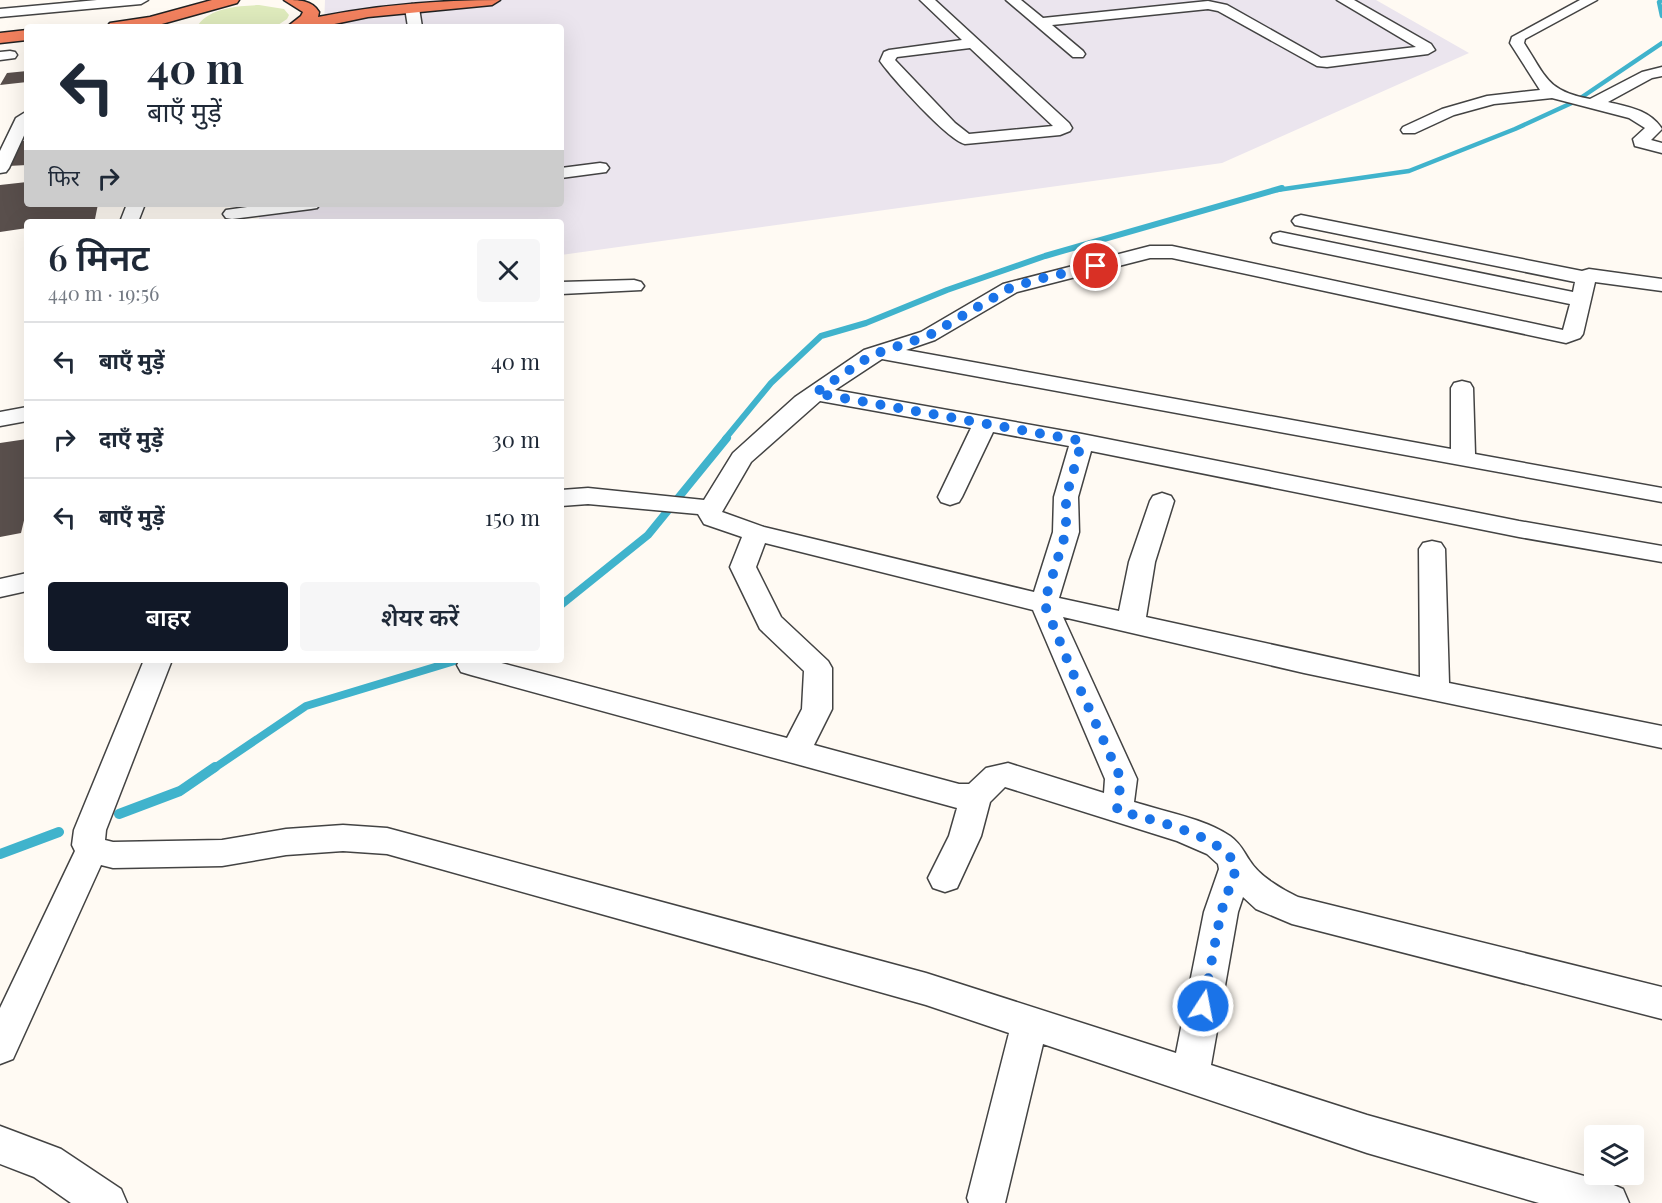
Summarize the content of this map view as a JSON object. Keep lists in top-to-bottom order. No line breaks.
{"page":{"turn":["40 m","बाएँ मुड़ें"],"then":"फिर","heading":["6 मिनट","440 m · 19:56"],"list":[{"name":"बाएँ मुड़ें","value":"40 m"},{"name":"दाएँ मुड़ें","value":"30 m"},{"name":"बाएँ मुड़ें","value":"150 m"}],"buttons":["बाहर","शेयर करें"]}}
